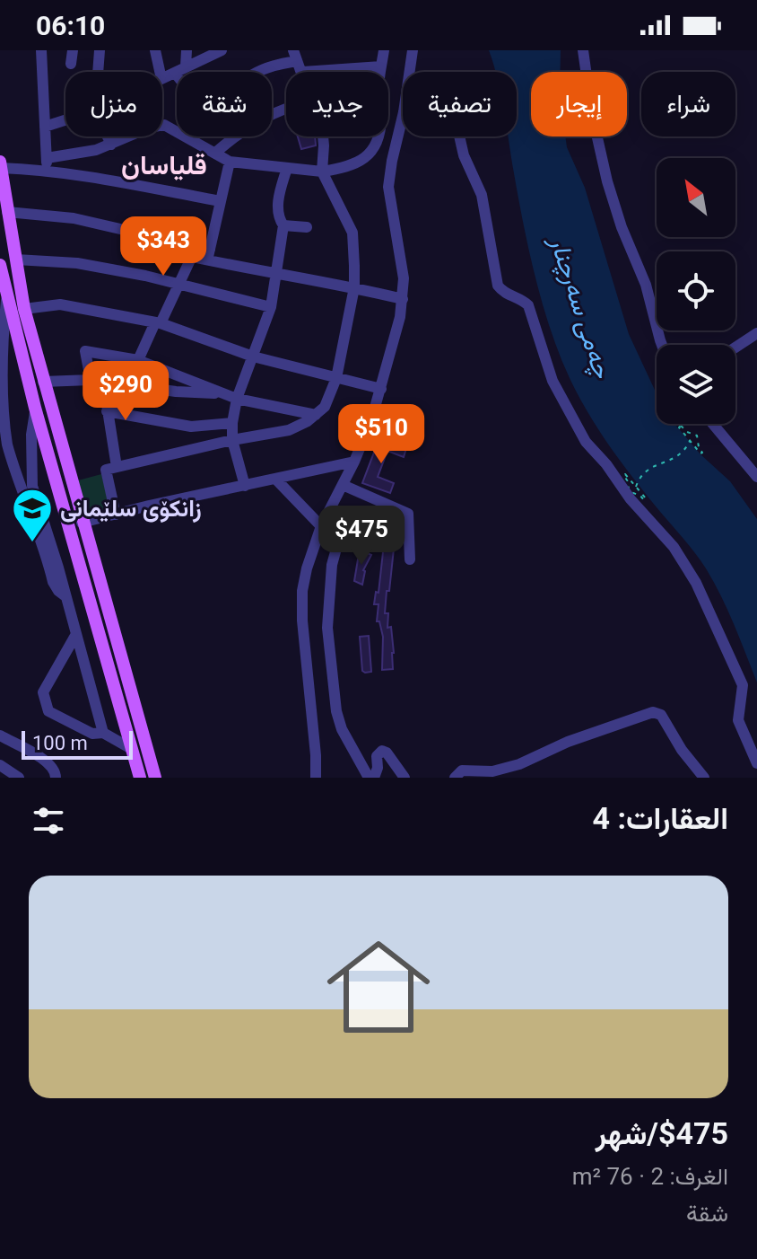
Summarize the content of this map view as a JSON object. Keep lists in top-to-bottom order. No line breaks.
{"districts":["قلياسان"],"water":["چەمی سەرچنار"],"places":{"school or university":["زانکۆی سلێمانی"]},"scale_bar":"100 m","north":"top left","page":{"status":"06:10","chip":["شراء","إيجار","تصفية","جديد","شقة","منزل"],"price":["$343","$290","$510","$475"],"scale":"100 m","heading":"العقارات: 4","list":[{"name":"$475/شهر","note":"الغرف: 2 · 76 m² · شقة"}]}}
